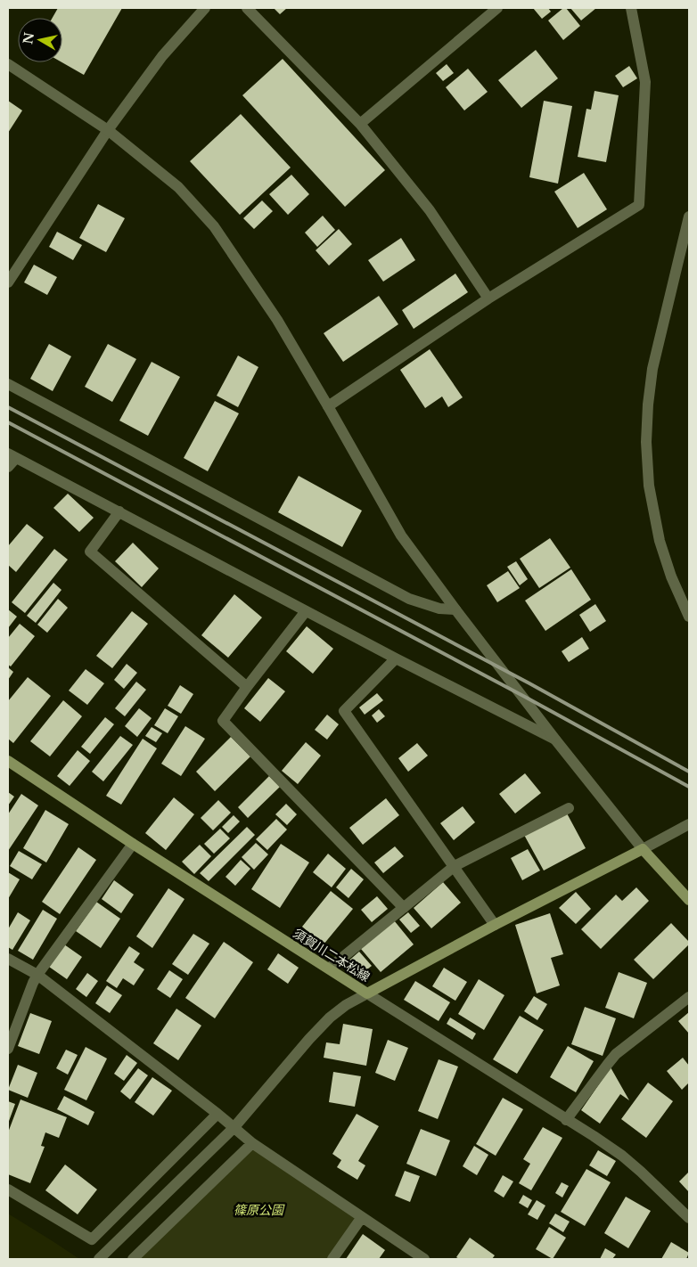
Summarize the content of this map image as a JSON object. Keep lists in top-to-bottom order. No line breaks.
{"streets":{"main road":["須賀川二本松線"]},"parks":["篠原公園"],"north":"left"}
